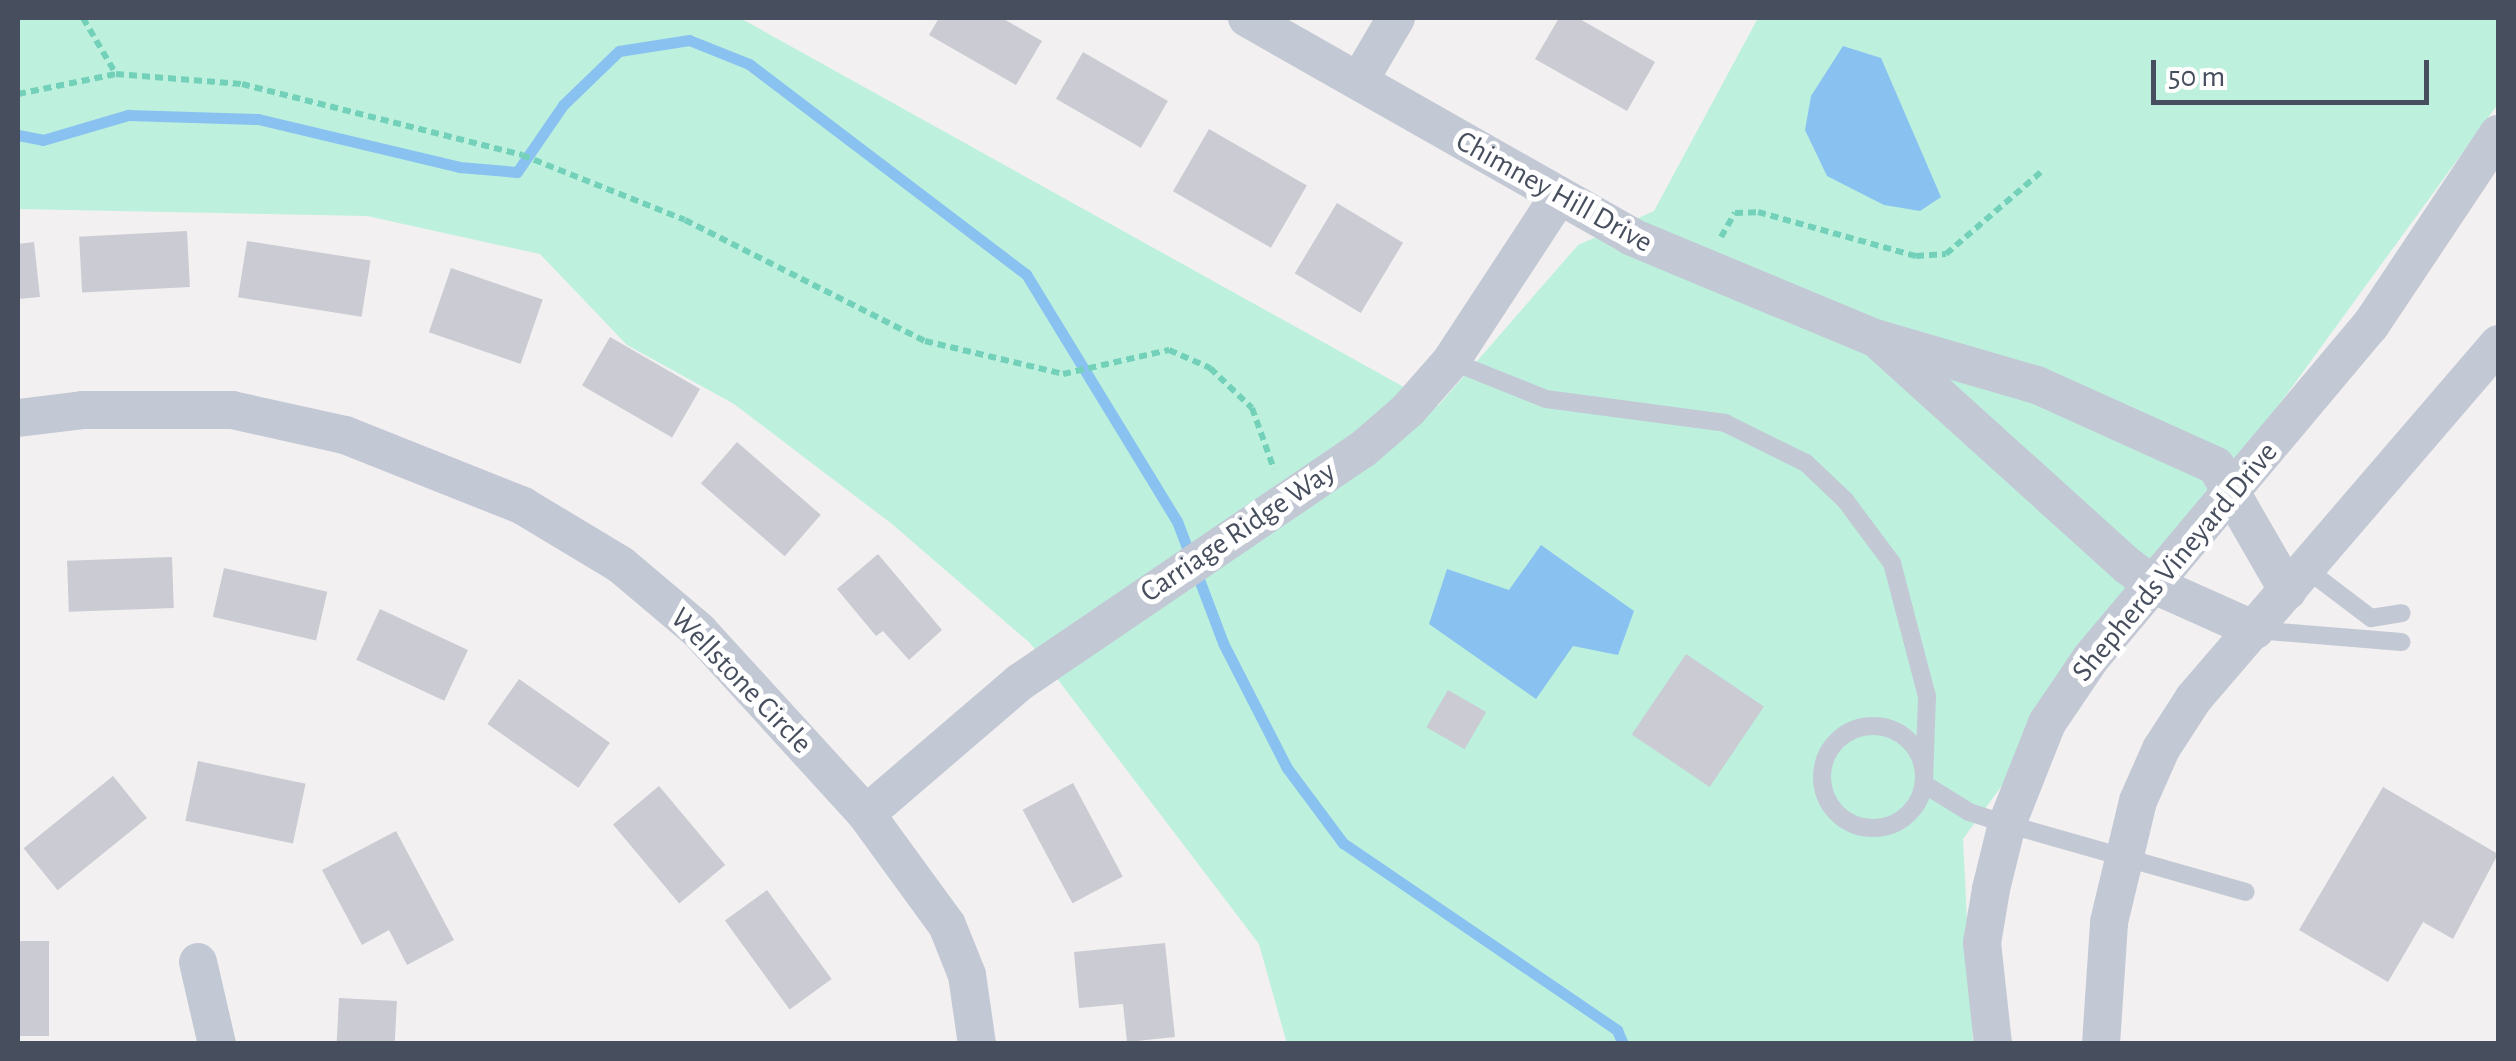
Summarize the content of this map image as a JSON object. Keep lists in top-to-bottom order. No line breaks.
{"streets":{"street":["Chimney Hill Drive","Carriage Ridge Way","Shepherds Vineyard Drive","Wellstone Circle"]},"crossings":[["Chimney Hill Drive","Carriage Ridge Way"],["Chimney Hill Drive","Shepherds Vineyard Drive"],["Carriage Ridge Way","Wellstone Circle"]],"scale_bar":"50 m"}
